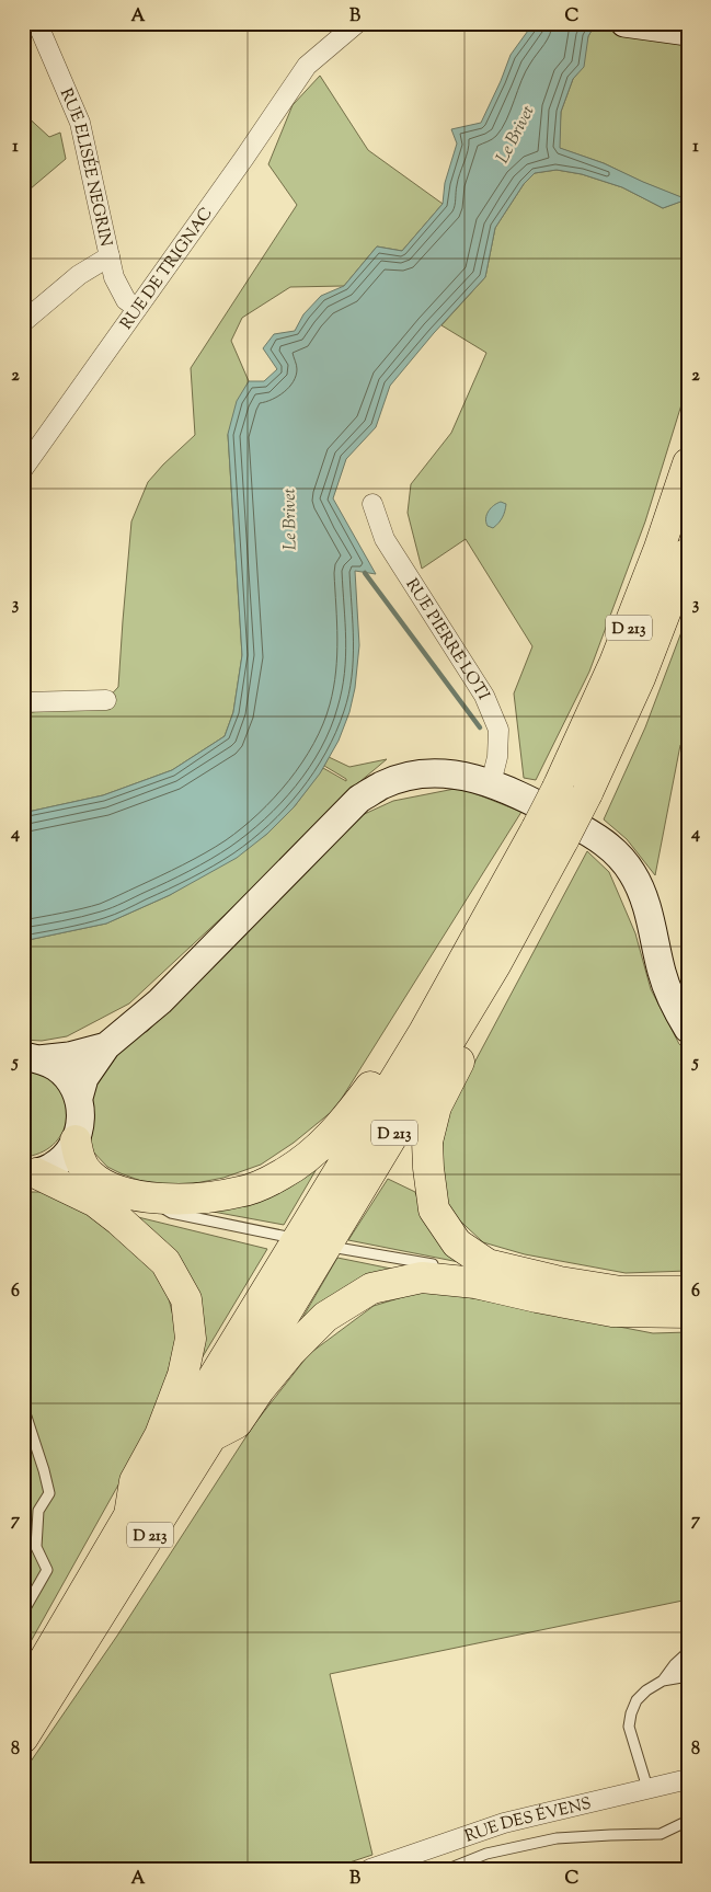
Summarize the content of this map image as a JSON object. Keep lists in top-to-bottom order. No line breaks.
{"streets":{"main road":["D 213"],"street":["RUE ELISÉE NEGRIN","RUE DE TRIGNAC","RUE PIERRE LOTI","RUE DES ÉVENS"]},"crossings":[["RUE ELISÉE NEGRIN","RUE DE TRIGNAC"]],"water":["Le Brivet"],"grid":{"columns":["A","B","C"],"rows":["1","2","3","4","5","6","7","8"]}}
